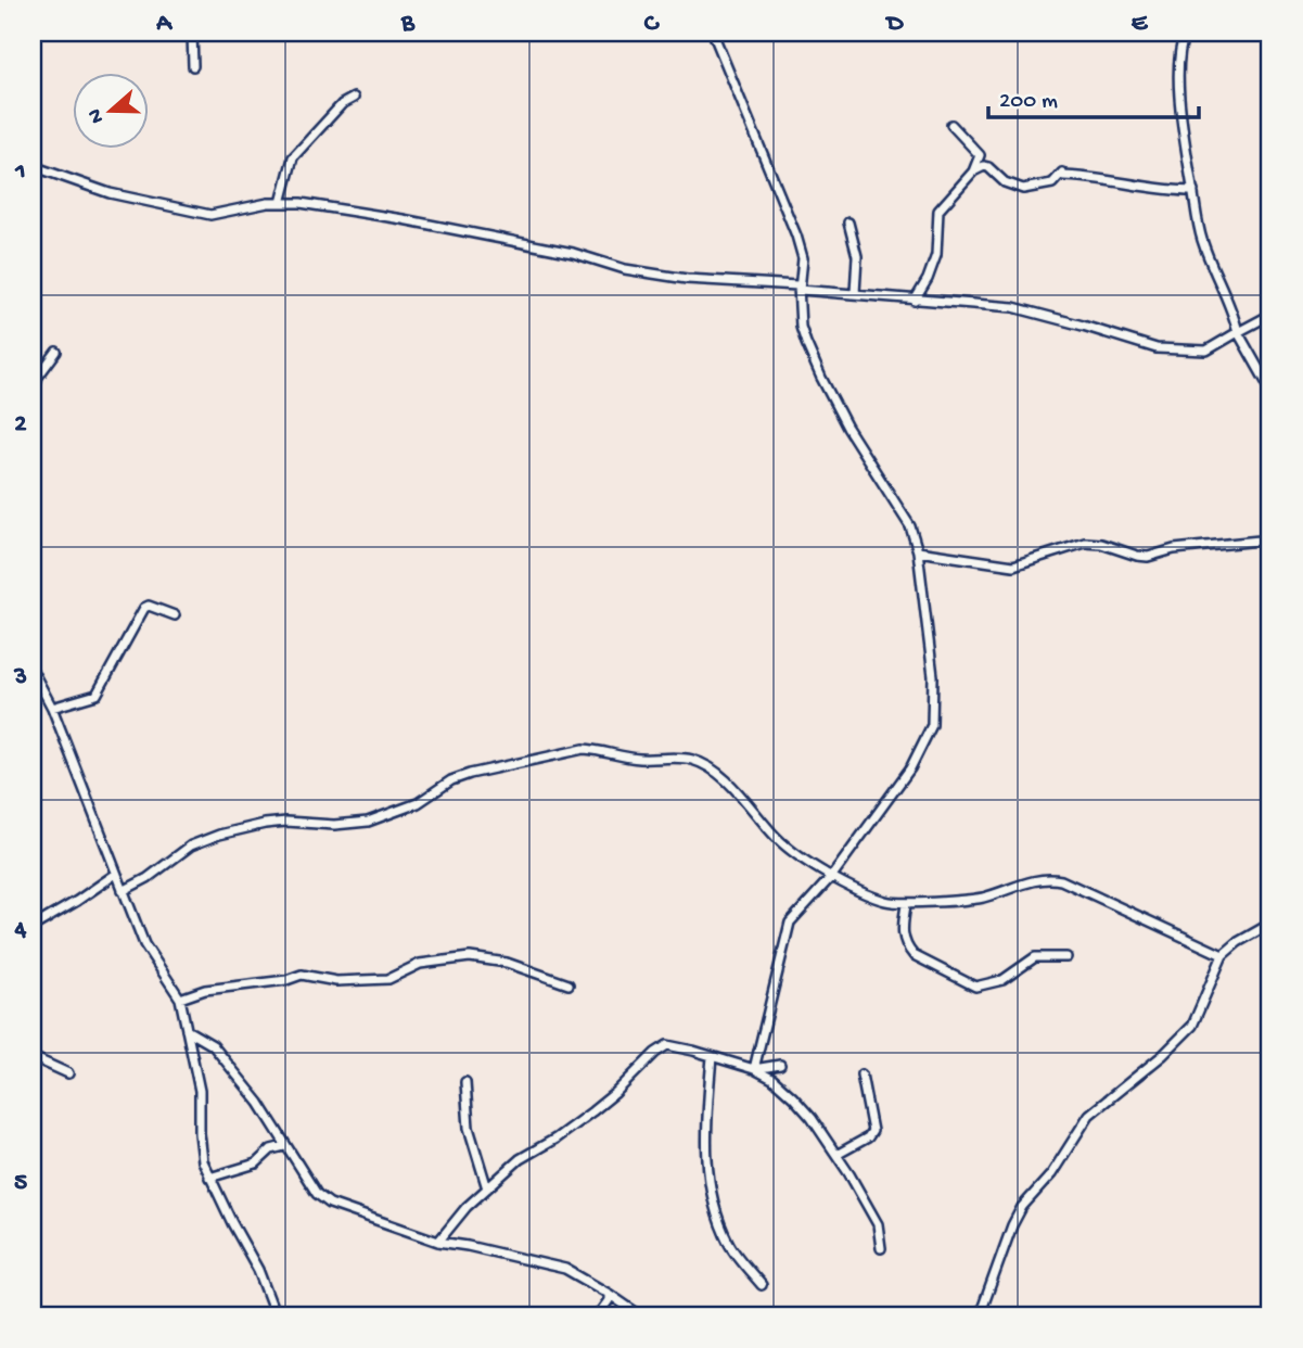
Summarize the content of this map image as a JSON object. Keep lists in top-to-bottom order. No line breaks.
{"scale_bar":"200 m","north":"left","grid":{"columns":["A","B","C","D","E"],"rows":["1","2","3","4","5"]}}
